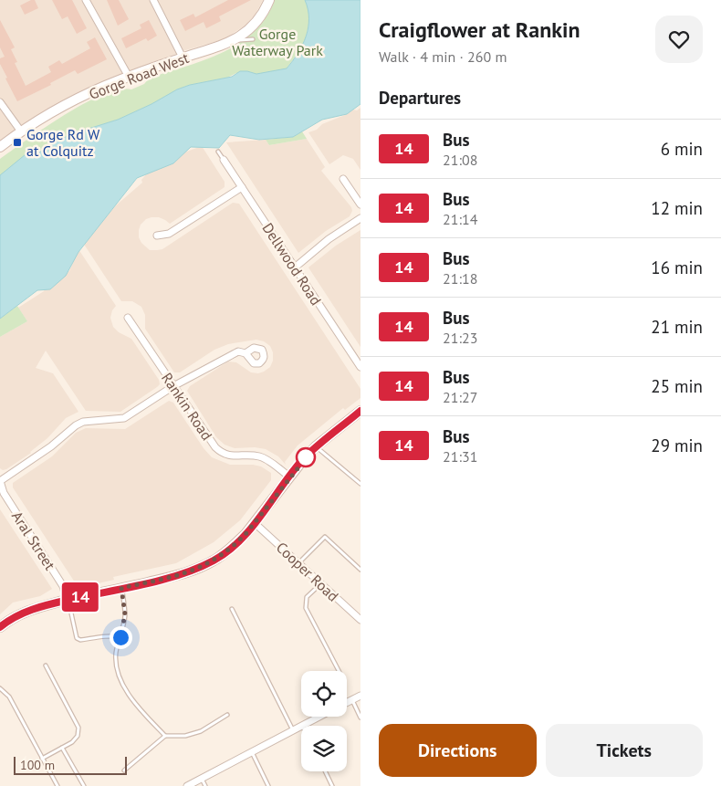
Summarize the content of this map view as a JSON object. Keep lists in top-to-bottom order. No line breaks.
{"streets":{"main road":["Gorge Road West"],"street":["Dellwood Road","Rankin Road","Aral Street","Cooper Road"]},"parks":["Gorge Waterway Park"],"places":{"transit":["Gorge Rd W at Colquitz"]},"lines":["bus line 14"],"scale_bar":"100 m","page":{"on_map":"14","heading":[["Craigflower at Rankin","Walk · 4 min · 260 m"],"Departures"],"list":[{"mark":"14","name":"Bus","note":"21:08","value":"6 min"},{"mark":"14","name":"Bus","note":"21:14","value":"12 min"},{"mark":"14","name":"Bus","note":"21:18","value":"16 min"},{"mark":"14","name":"Bus","note":"21:23","value":"21 min"},{"mark":"14","name":"Bus","note":"21:27","value":"25 min"},{"mark":"14","name":"Bus","note":"21:31","value":"29 min"}],"buttons":["Directions","Tickets"],"scale":"100 m"}}
